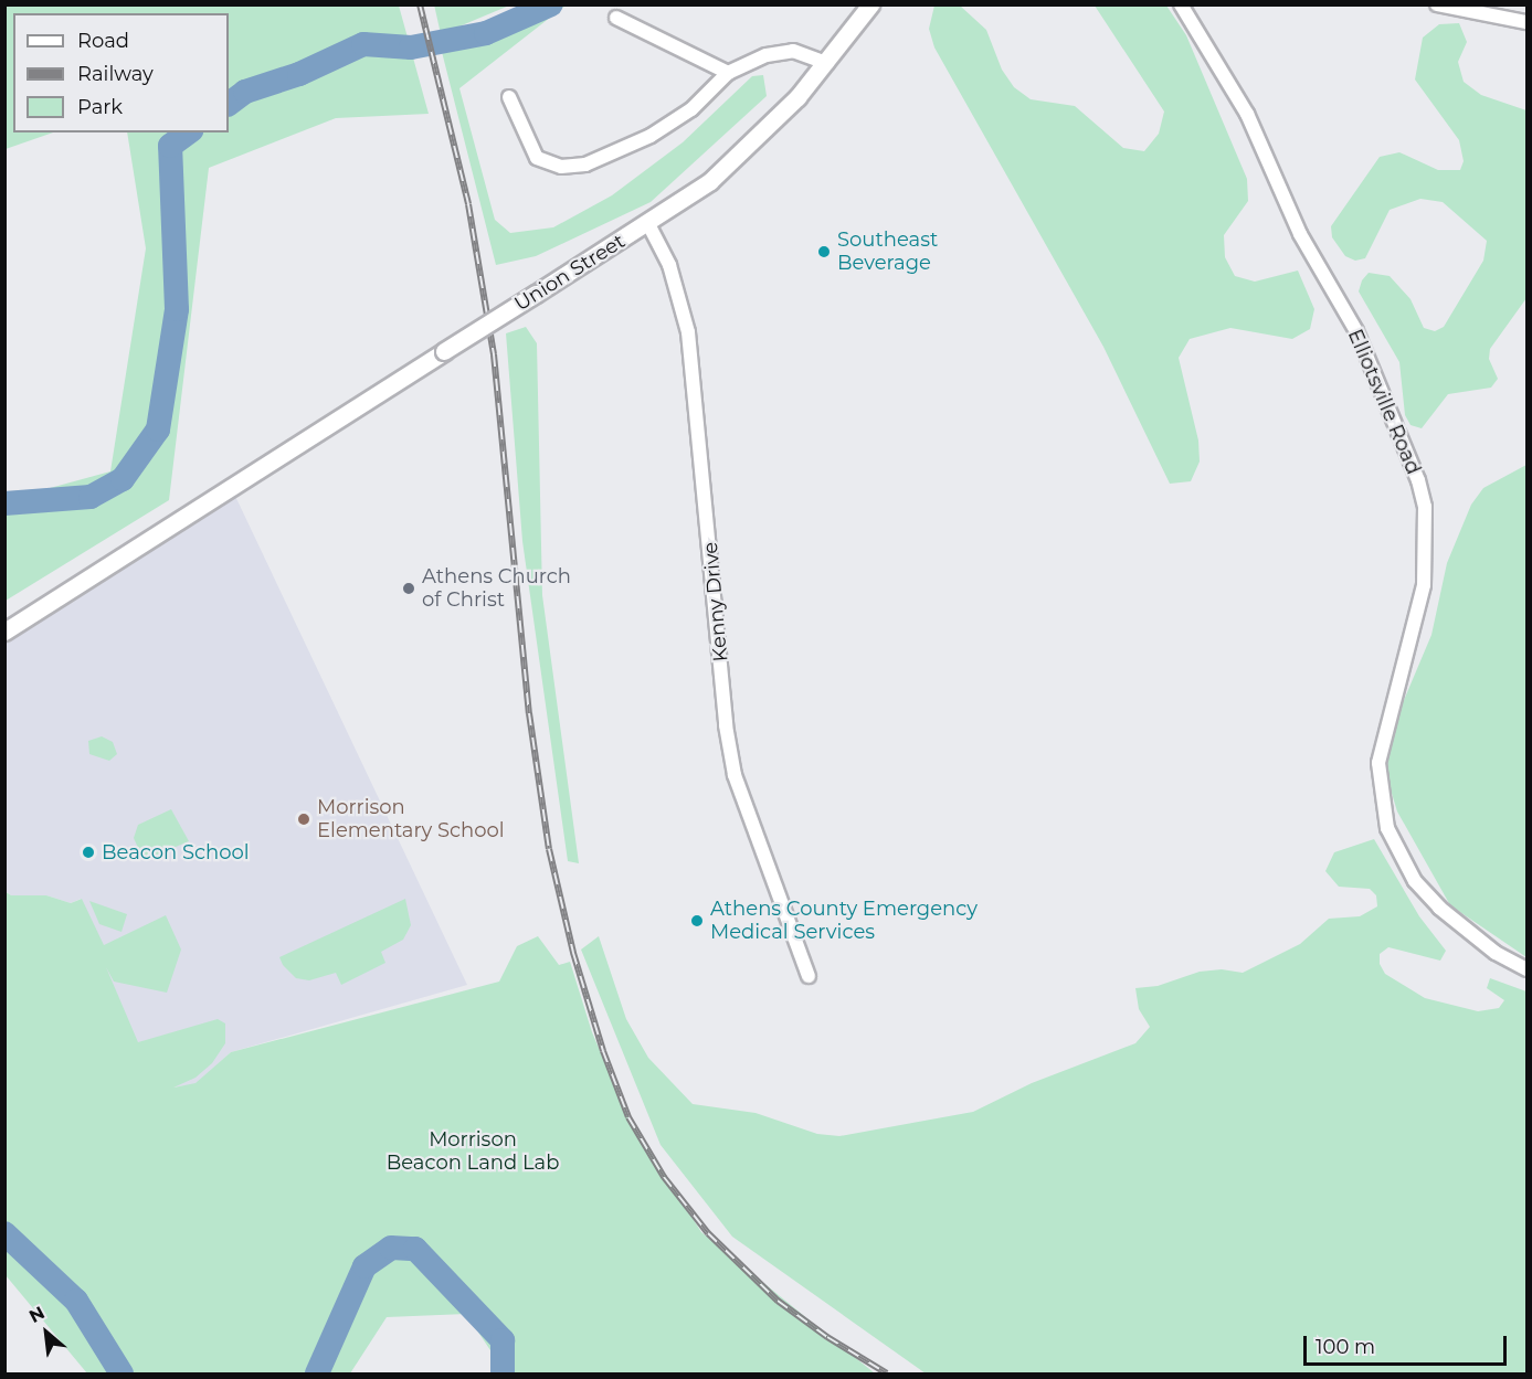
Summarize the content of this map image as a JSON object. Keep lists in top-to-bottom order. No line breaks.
{"streets":{"main road":["Union Street"],"street":["Elliotsville Road","Kenny Drive"]},"crossings":[["Union Street","Kenny Drive"]],"parks":["Morrison Beacon Land Lab"],"places":["Southeast Beverage","Athens Church of Christ","Morrison Elementary School","Beacon School","Athens County Emergency Medical Services"],"legend":["Road","Railway","Park"],"scale_bar":"100 m","north":"top left"}
